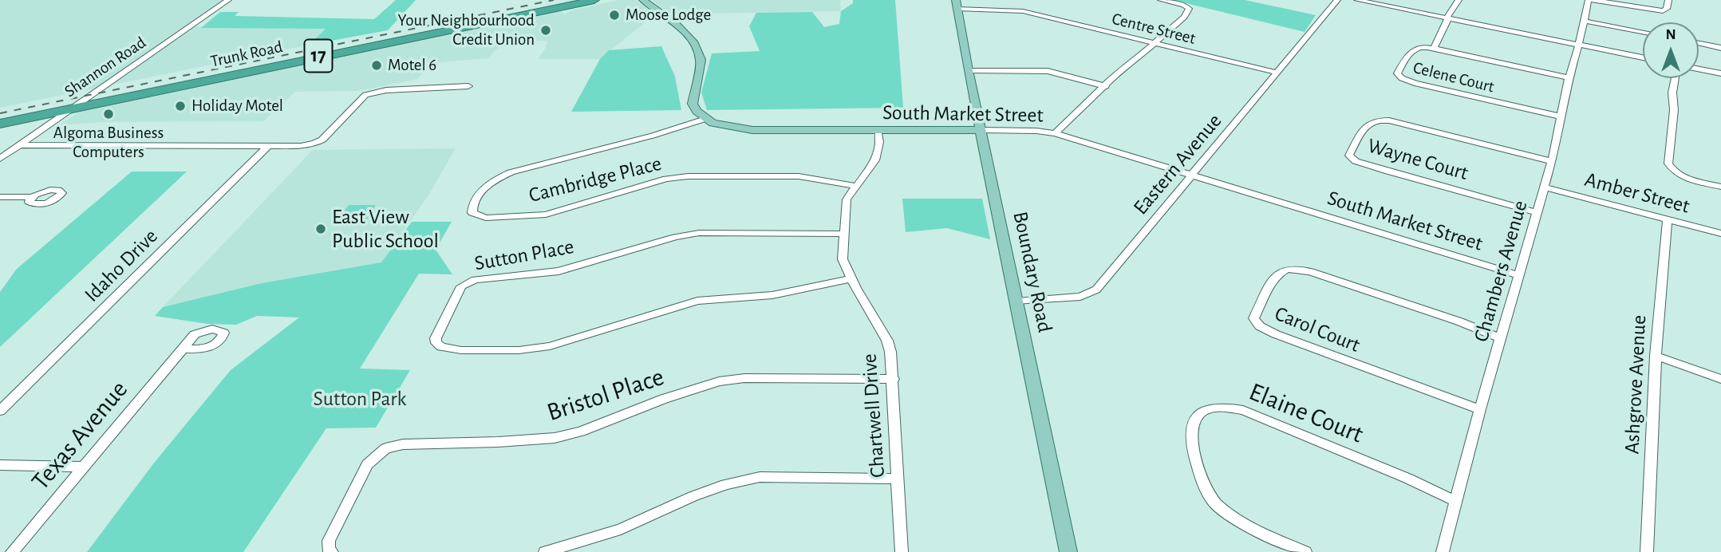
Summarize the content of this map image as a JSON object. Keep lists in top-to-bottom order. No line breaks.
{"streets":{"highway":["Trunk Road","17"],"main road":["South Market Street","Boundary Road"],"street":["Centre Street","Shannon Road","Celene Court","Wayne Court","Eastern Avenue","Cambridge Place","Amber Street","Sutton Place","Idaho Drive","Chambers Avenue","Carol Court","Ashgrove Avenue","Bristol Place","Elaine Court","Chartwell Drive","Texas Avenue"]},"crossings":[["Centre Street","Eastern Avenue"],["Centre Street","Boundary Road"],["Trunk Road","Shannon Road"],["Celene Court","Chambers Avenue"],["South Market Street","Eastern Avenue"],["South Market Street","Cambridge Place"],["South Market Street","Chambers Avenue"],["South Market Street","Boundary Road"],["South Market Street","Chartwell Drive"],["Wayne Court","Chambers Avenue"],["Eastern Avenue","Boundary Road"],["Cambridge Place","Chartwell Drive"],["Amber Street","Chambers Avenue"],["Amber Street","Ashgrove Avenue"],["Sutton Place","Chartwell Drive"],["Chambers Avenue","Carol Court"],["Chambers Avenue","Elaine Court"],["Bristol Place","Chartwell Drive"]],"parks":["Sutton Park"],"places":["Moose Lodge","Your Neighbourhood Credit Union","Motel 6","Holiday Motel","Algoma Business Computers","East View Public School"],"north":"top"}
